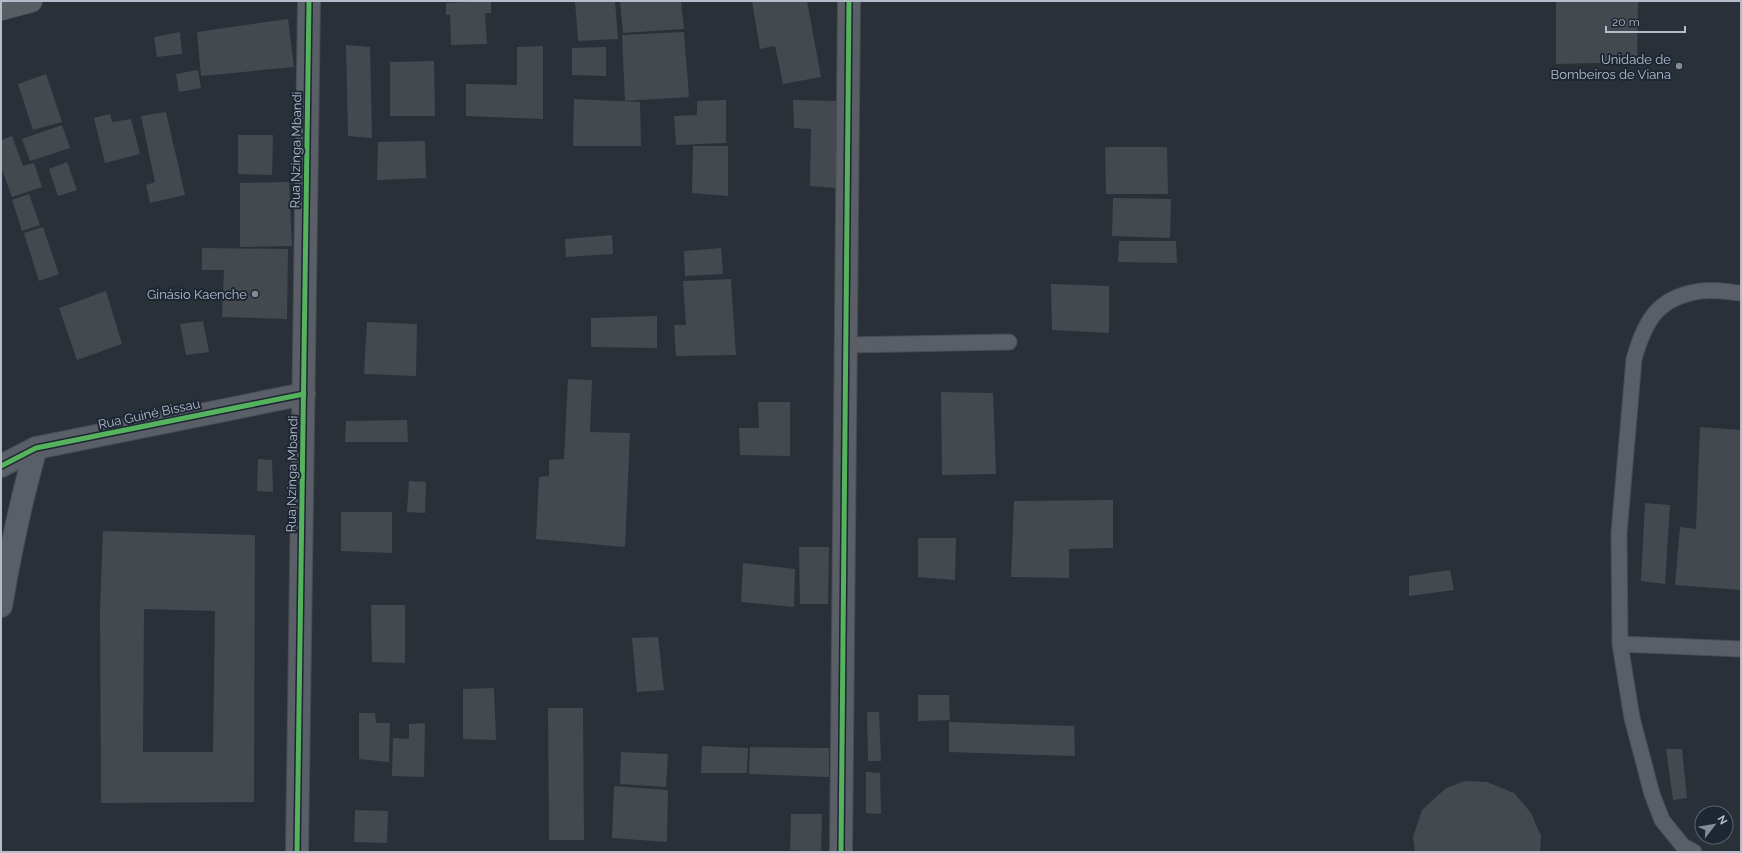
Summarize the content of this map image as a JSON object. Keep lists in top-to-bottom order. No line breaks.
{"streets":{"street":["Rua Nzinga Mbandi","Rua Guiné Bissau"]},"crossings":[["Rua Nzinga Mbandi","Rua Guiné Bissau"]],"places":["Unidade de Bombeiros de Viana","Ginásio Kaenche"],"scale_bar":"20 m","north":"top right"}
